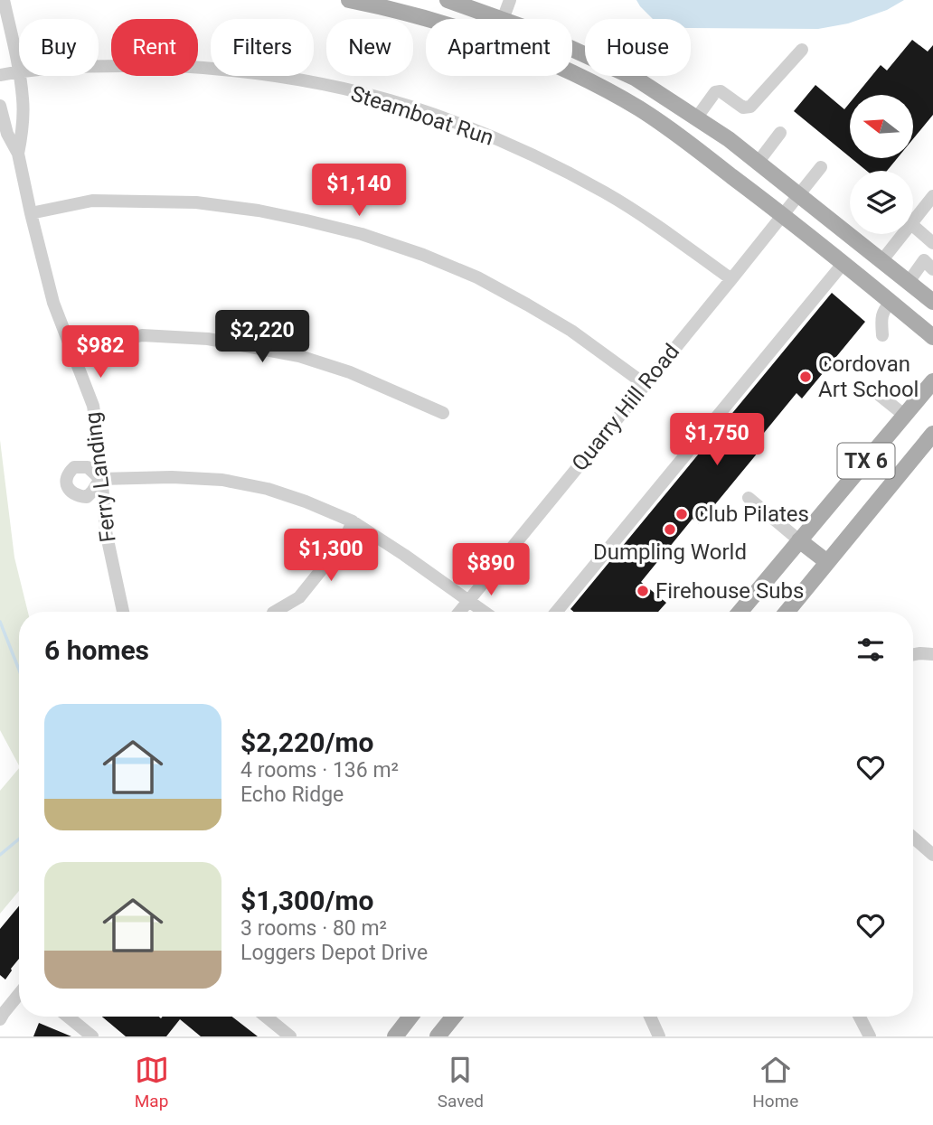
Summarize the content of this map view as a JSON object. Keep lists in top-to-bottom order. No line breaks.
{"streets":{"main road":["TX 6"],"street":["Steamboat Run","Quarry Hill Road","Ferry Landing"]},"crossings":[["Steamboat Run","Quarry Hill Road"]],"places":["Cordovan Art School","Club Pilates","Dumpling World","Firehouse Subs"],"north":"left","page":{"chip":["Buy","Rent","Filters","New","Apartment","House"],"price":["$1,140","$2,220","$982","$1,750","$1,300","$890"],"heading":"6 homes","list":[{"name":"$2,220/mo","note":"4 rooms · 136 m² · Echo Ridge"},{"name":"$1,300/mo","note":"3 rooms · 80 m² · Loggers Depot Drive"}],"tabs":["Map","Saved","Home"]}}
